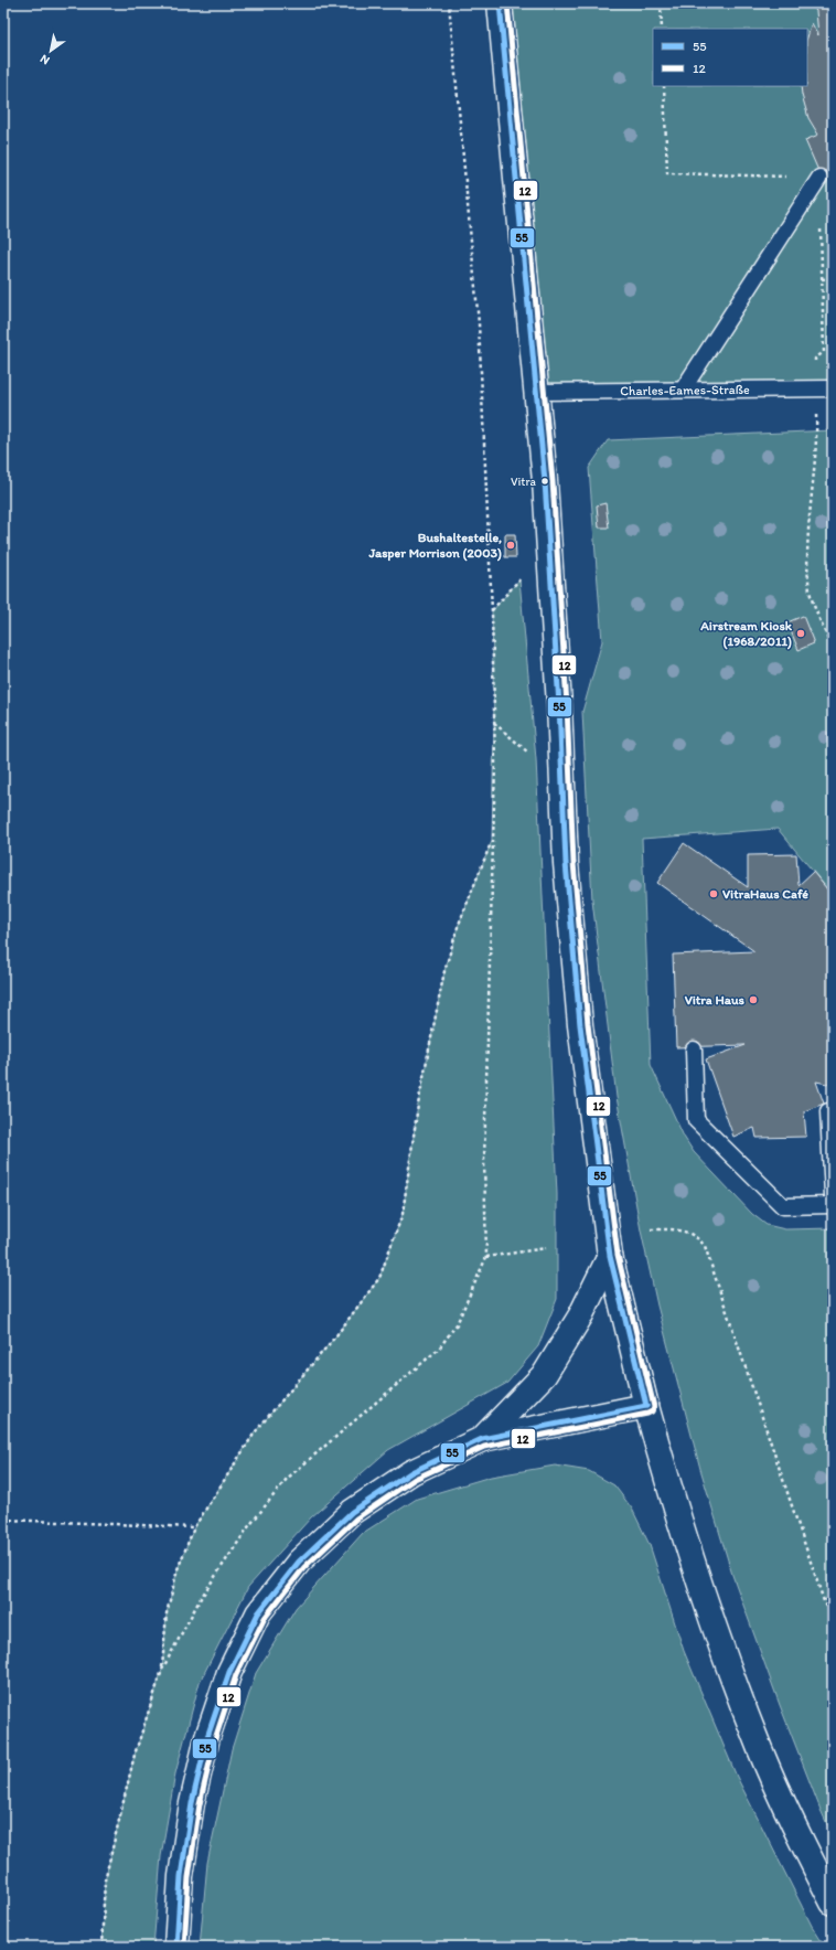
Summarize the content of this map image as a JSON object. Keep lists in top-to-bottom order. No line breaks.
{"streets":{"lane":["Charles-Eames-Straße"]},"places":["Vitra","Bushaltestelle, Jasper Morrison (2003)","Airstream Kiosk (1968/2011)","VitraHaus Café","Vitra Haus"],"lines":["transit line 55","transit line 12"],"legend":["55","12"],"north":"bottom left"}
